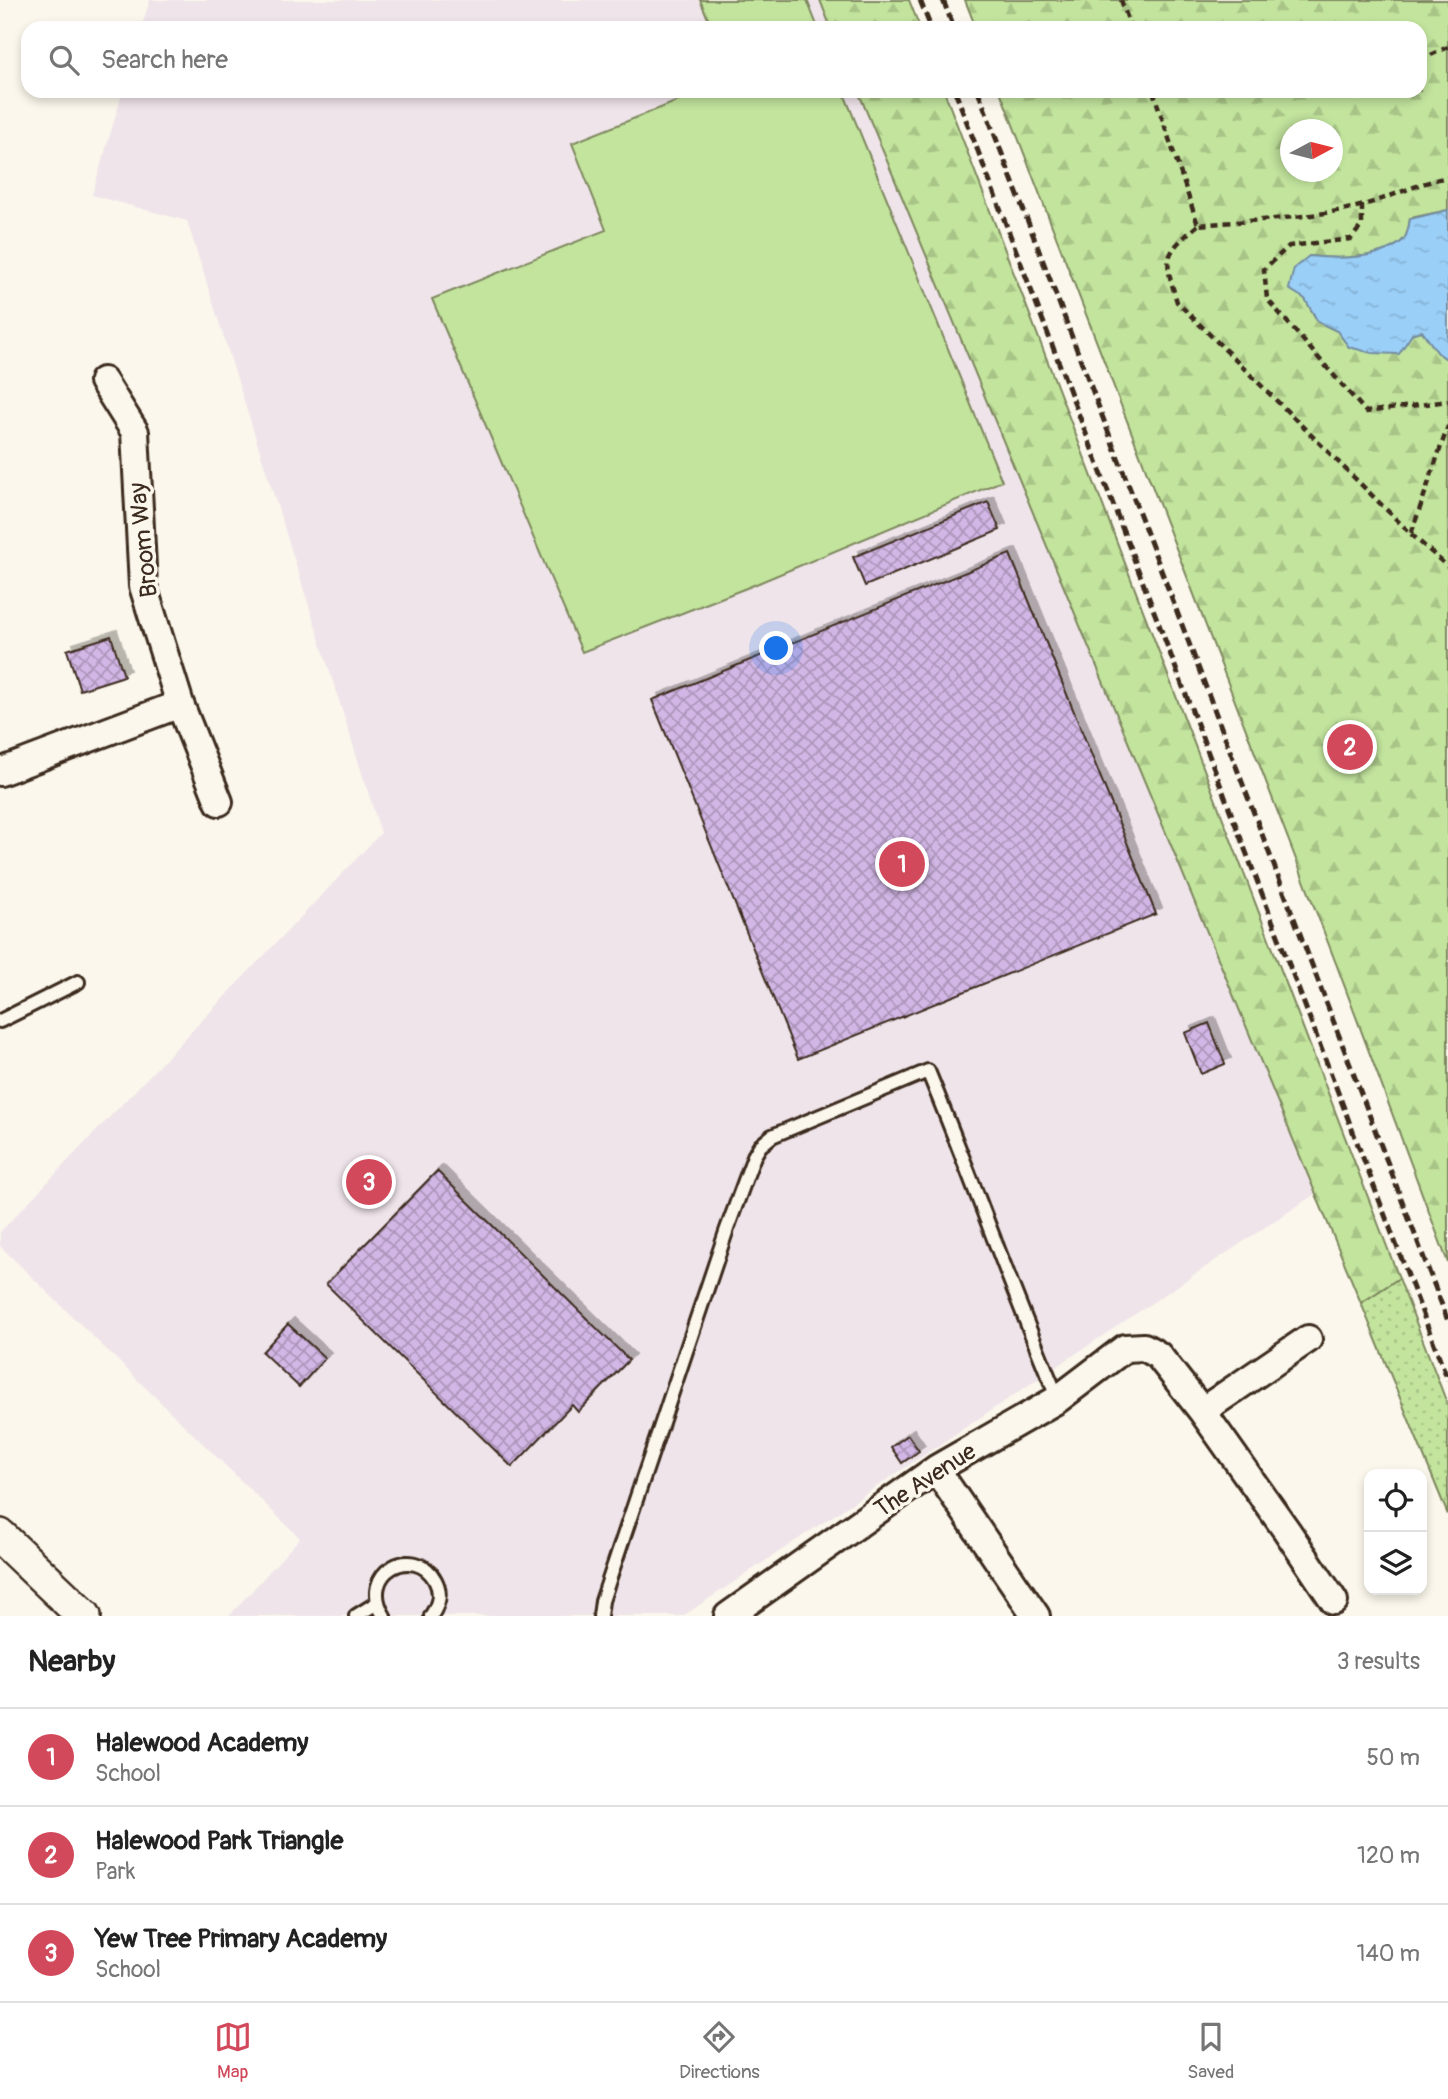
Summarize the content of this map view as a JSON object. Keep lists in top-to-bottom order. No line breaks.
{"streets":{"street":["Broom Way","The Avenue"]},"north":"right","page":{"search":"Search here","pins":["2","1","3"],"heading":["Nearby","3 results"],"list":[{"mark":"1","name":"Halewood Academy","note":"School","value":"50 m"},{"mark":"2","name":"Halewood Park Triangle","note":"Park","value":"120 m"},{"mark":"3","name":"Yew Tree Primary Academy","note":"School","value":"140 m"}],"nav":["Map","Directions","Saved"]}}
